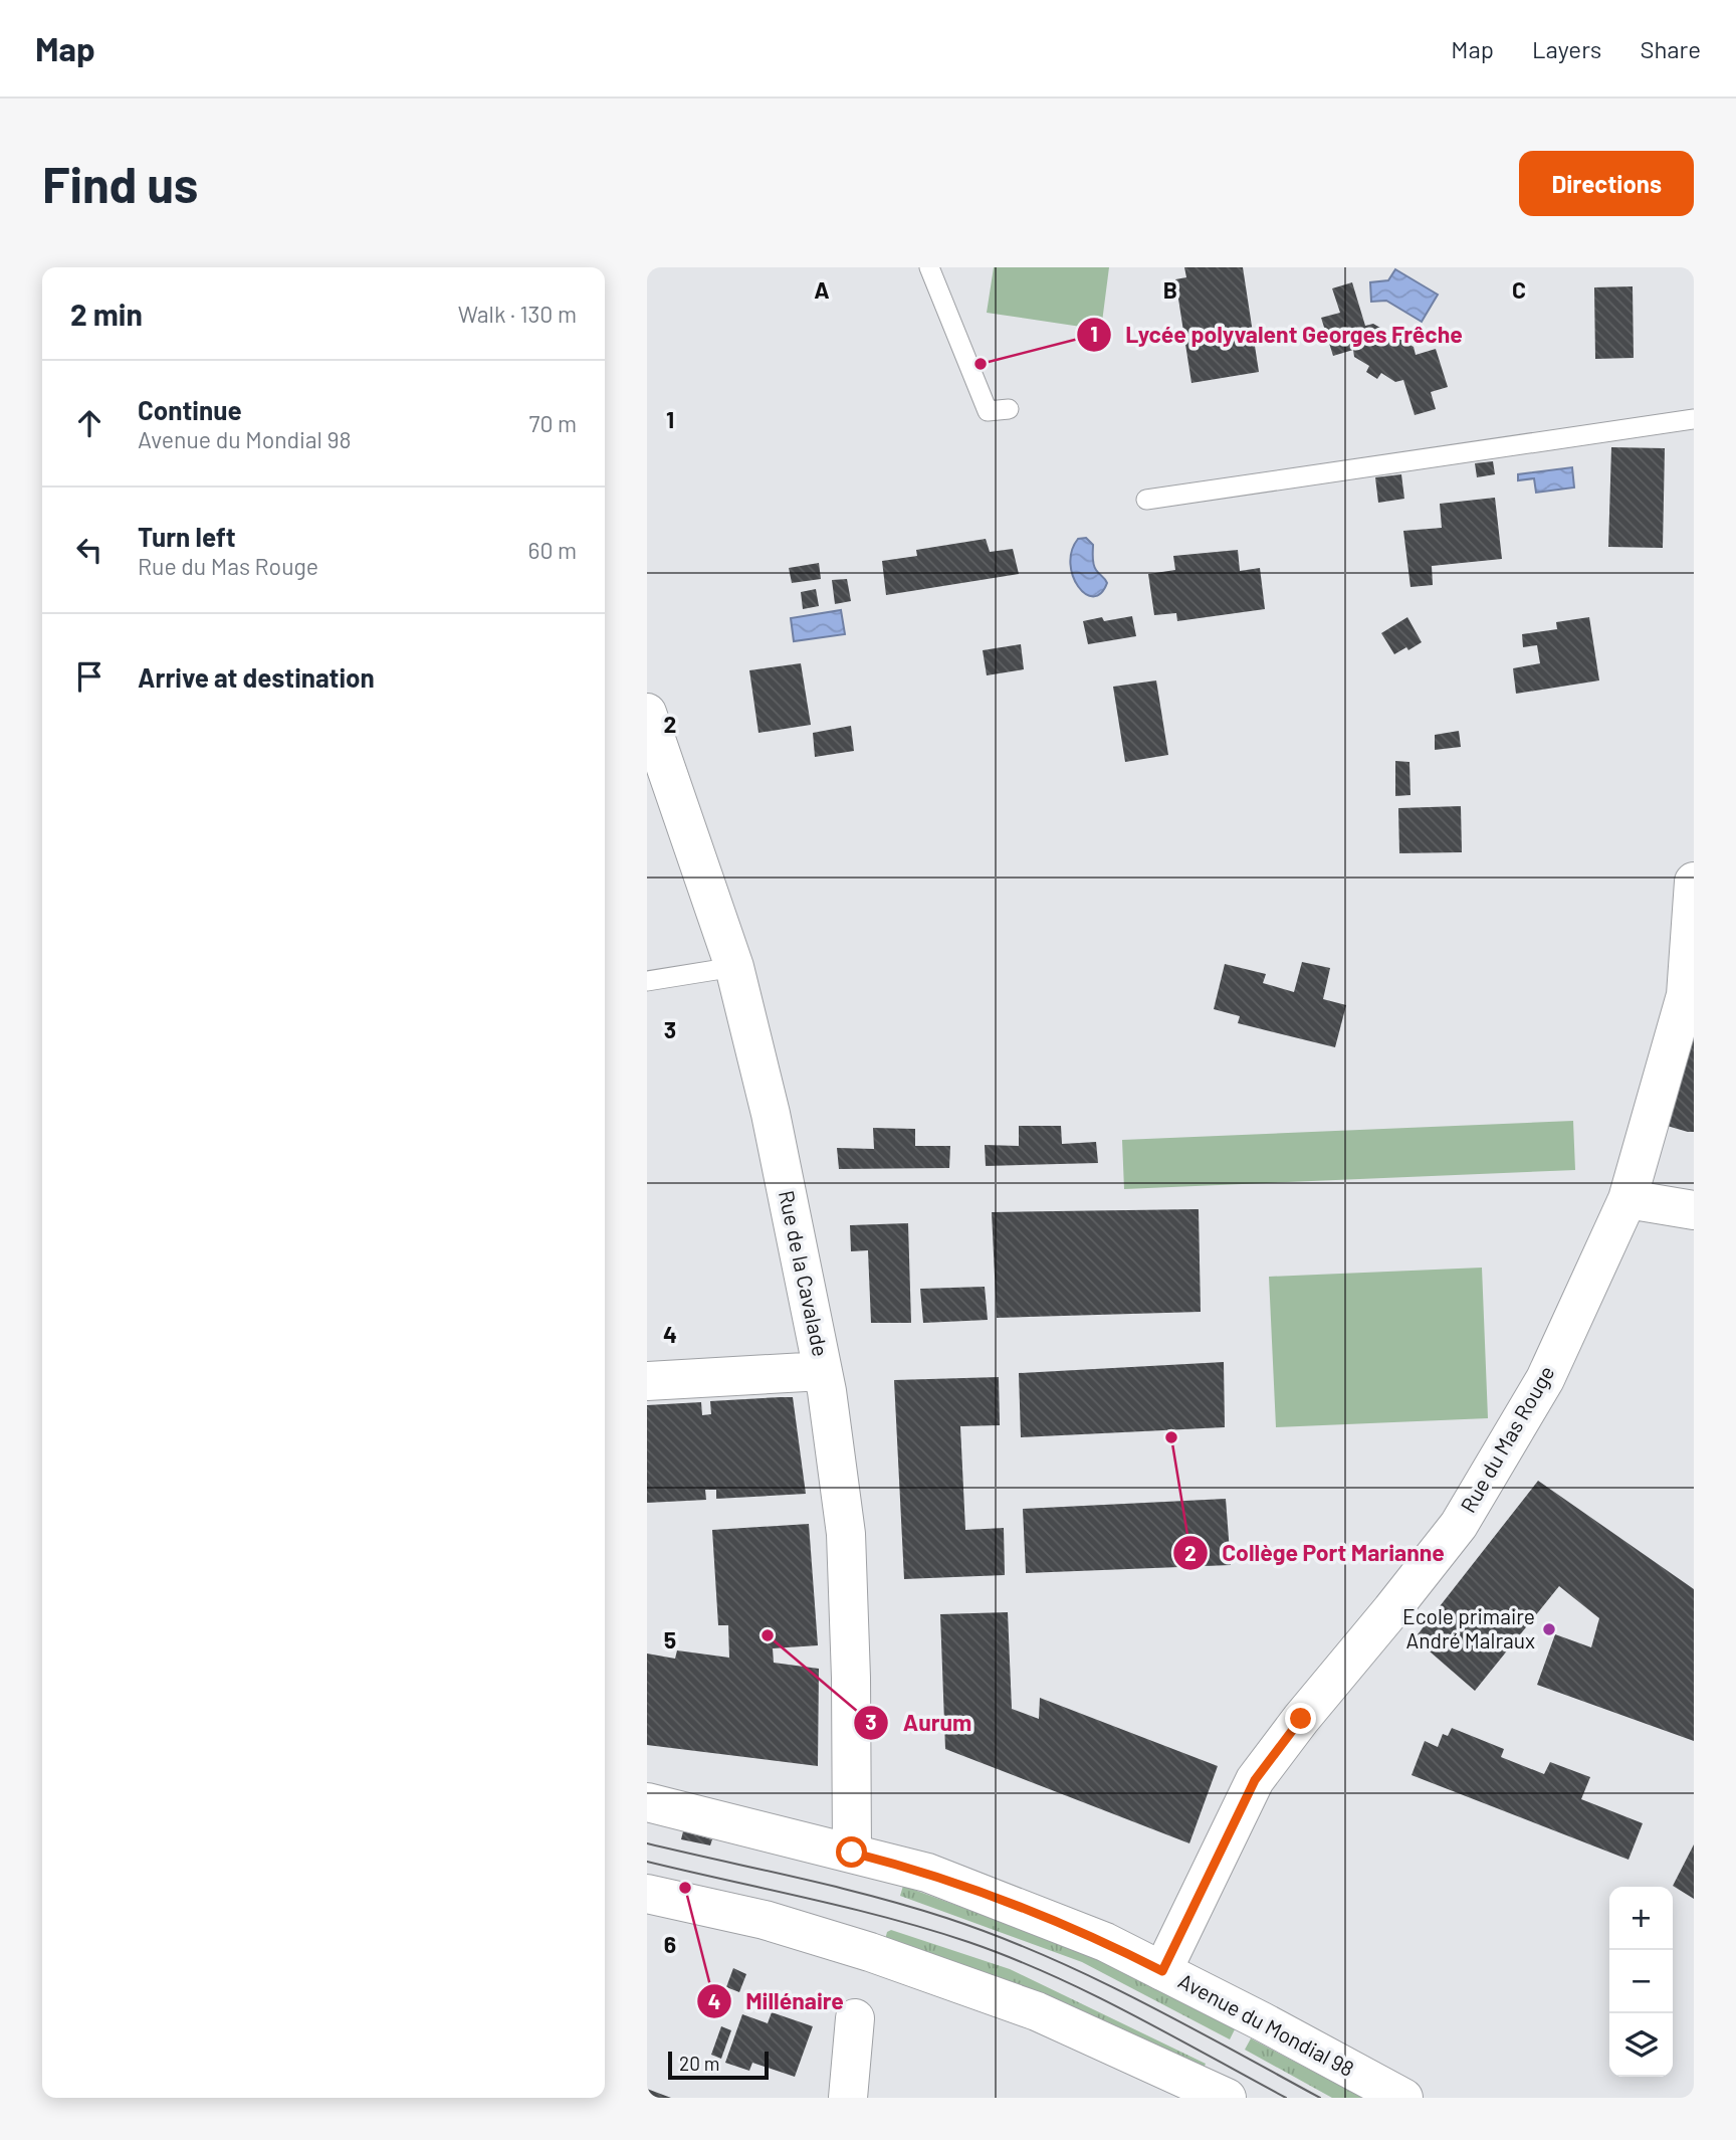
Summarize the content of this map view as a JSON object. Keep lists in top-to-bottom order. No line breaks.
{"streets":{"street":["Rue de la Cavalade","Rue du Mas Rouge","Avenue du Mondial 98"]},"crossings":[["Rue de la Cavalade","Avenue du Mondial 98"],["Rue du Mas Rouge","Avenue du Mondial 98"]],"places":["Lycée polyvalent Georges Frêche","Collège Port Marianne","Ecole primaire André Malraux","Aurum","Millénaire"],"scale_bar":"20 m","page":{"header":"Map","nav":["Map","Layers","Share"],"buttons":"Directions","title":"Find us","heading":["2 min","Walk · 130 m"],"list":[["Continue","Avenue du Mondial 98","70 m"],["Turn left","Rue du Mas Rouge","60 m"],"Arrive at destination"],"map_buttons":["+","−"],"scale":"20 m"},"grid":{"columns":["A","B","C"],"rows":["1","2","3","4","5","6"]}}
